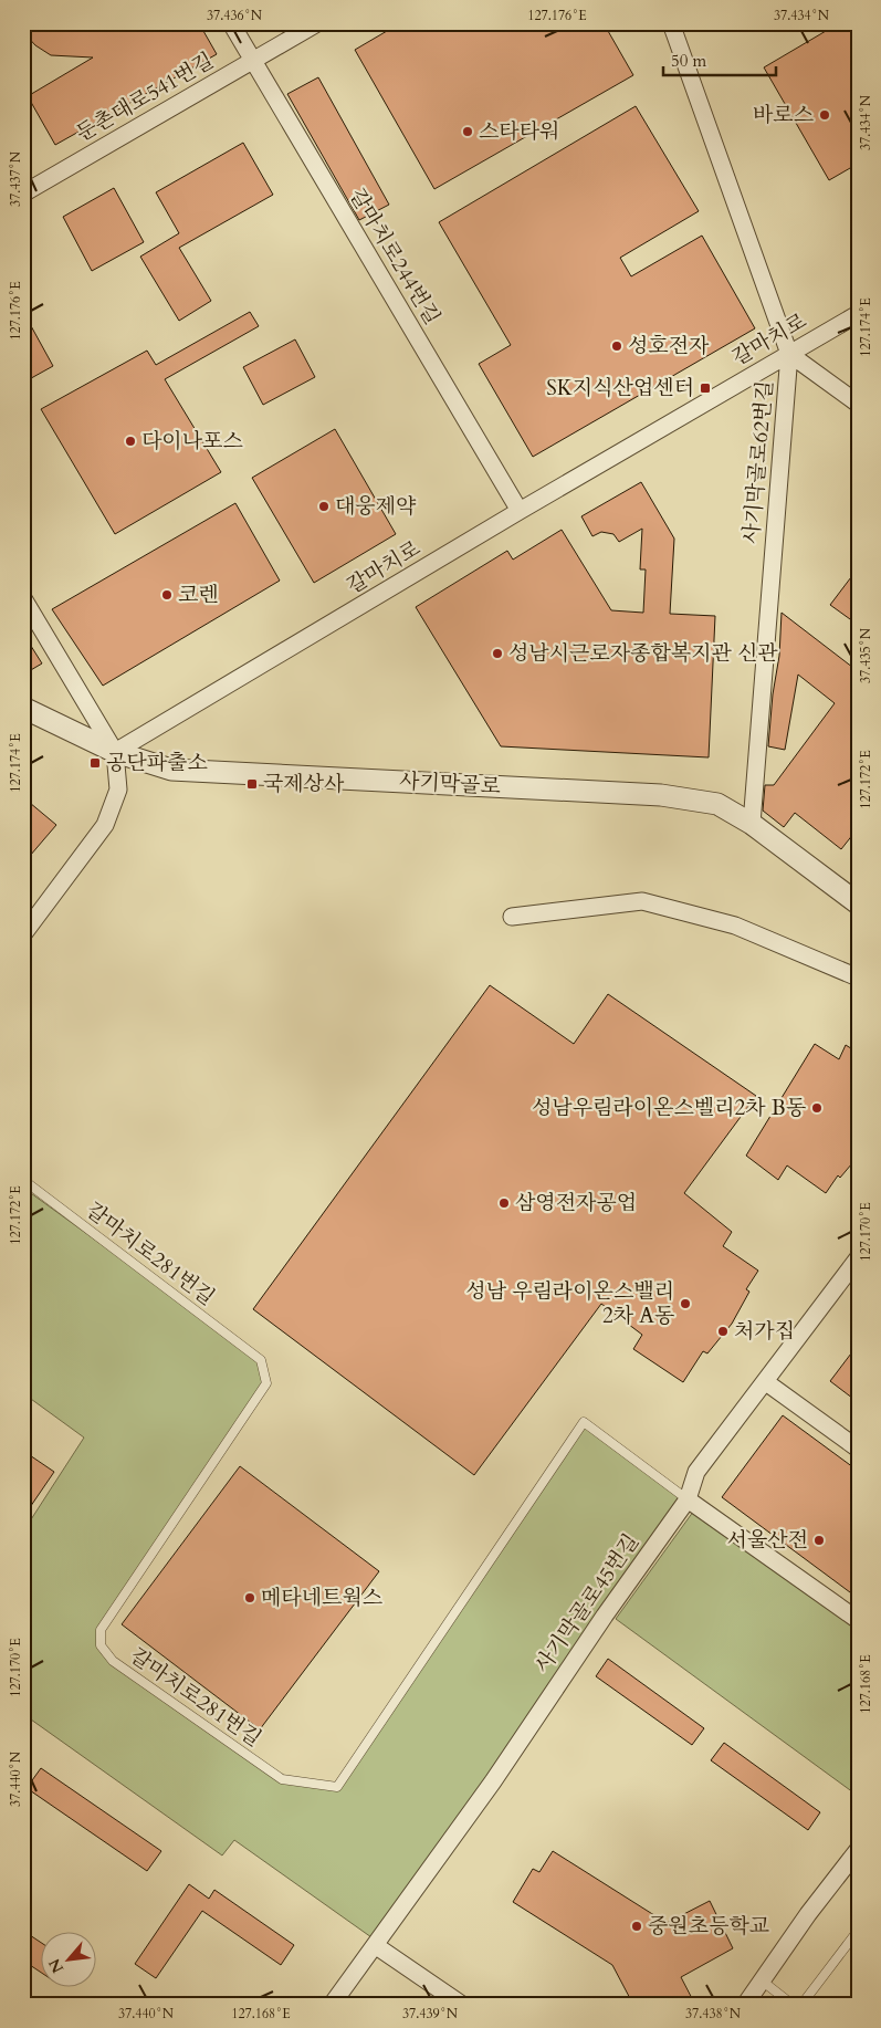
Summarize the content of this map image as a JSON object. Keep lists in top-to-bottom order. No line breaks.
{"streets":{"street":["둔촌대로541번길","갈마치로244번길","갈마치로","사기막골로62번길","사기막골로","사기막골로45번길"],"lane":["갈마치로281번길"]},"crossings":[["둔촌대로541번길","갈마치로244번길"],["갈마치로244번길","갈마치로"],["갈마치로","사기막골로62번길"],["갈마치로","사기막골로"],["사기막골로62번길","사기막골로"],["갈마치로281번길","사기막골로45번길"]],"places":{"other":["바로스","스타타워","성호전자","다이나포스","대웅제약","코렌","성남시근로자종합복지관 신관","성남우림라이온스벨리2차 B동","삼영전자공업","성남 우림라이온스밸리 2차 A동","처가집","서울산전","메타네트웍스","중원초등학교"],"transit":["SK지식산업센터","공단파출소","국제상사"]},"scale_bar":"50 m","north":"bottom left","coordinates":["37.436°N","127.176°E","37.434°N","37.437°N","127.174°E","37.435°N","127.172°E","127.170°E","127.168°E","37.440°N","37.439°N","37.438°N"]}
